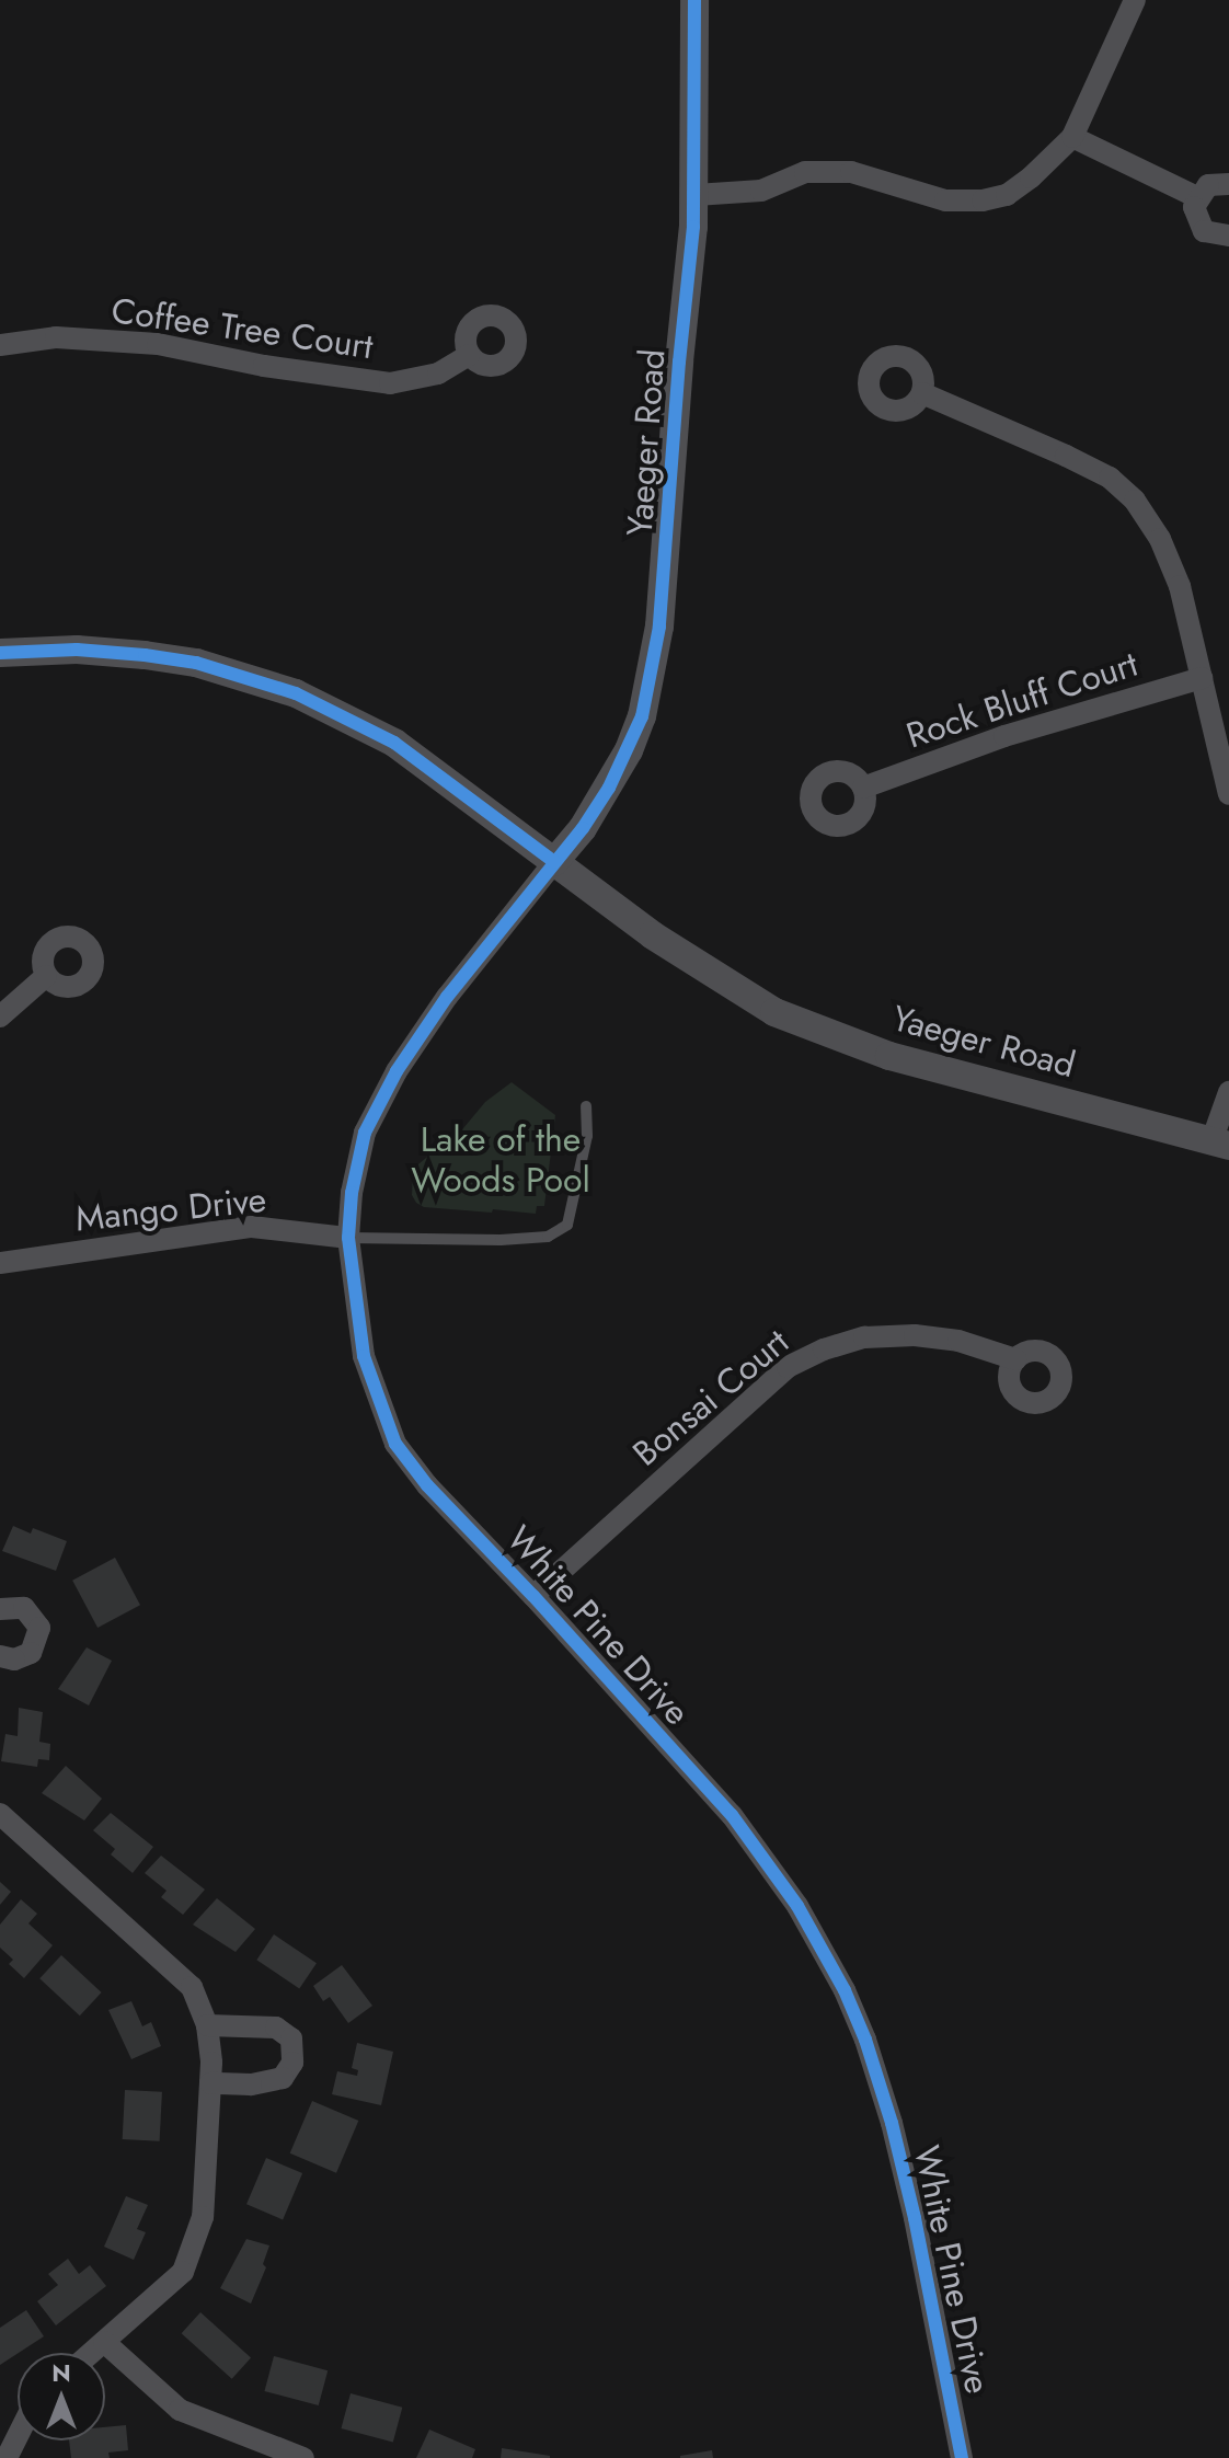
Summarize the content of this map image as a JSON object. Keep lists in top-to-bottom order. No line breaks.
{"streets":{"street":["Coffee Tree Court","Yaeger Road","Rock Bluff Court","Mango Drive","Bonsai Court","White Pine Drive"]},"crossings":[["Yaeger Road","White Pine Drive"],["Mango Drive","White Pine Drive"],["Bonsai Court","White Pine Drive"]],"parks":["Lake of the Woods Pool"],"north":"top"}
